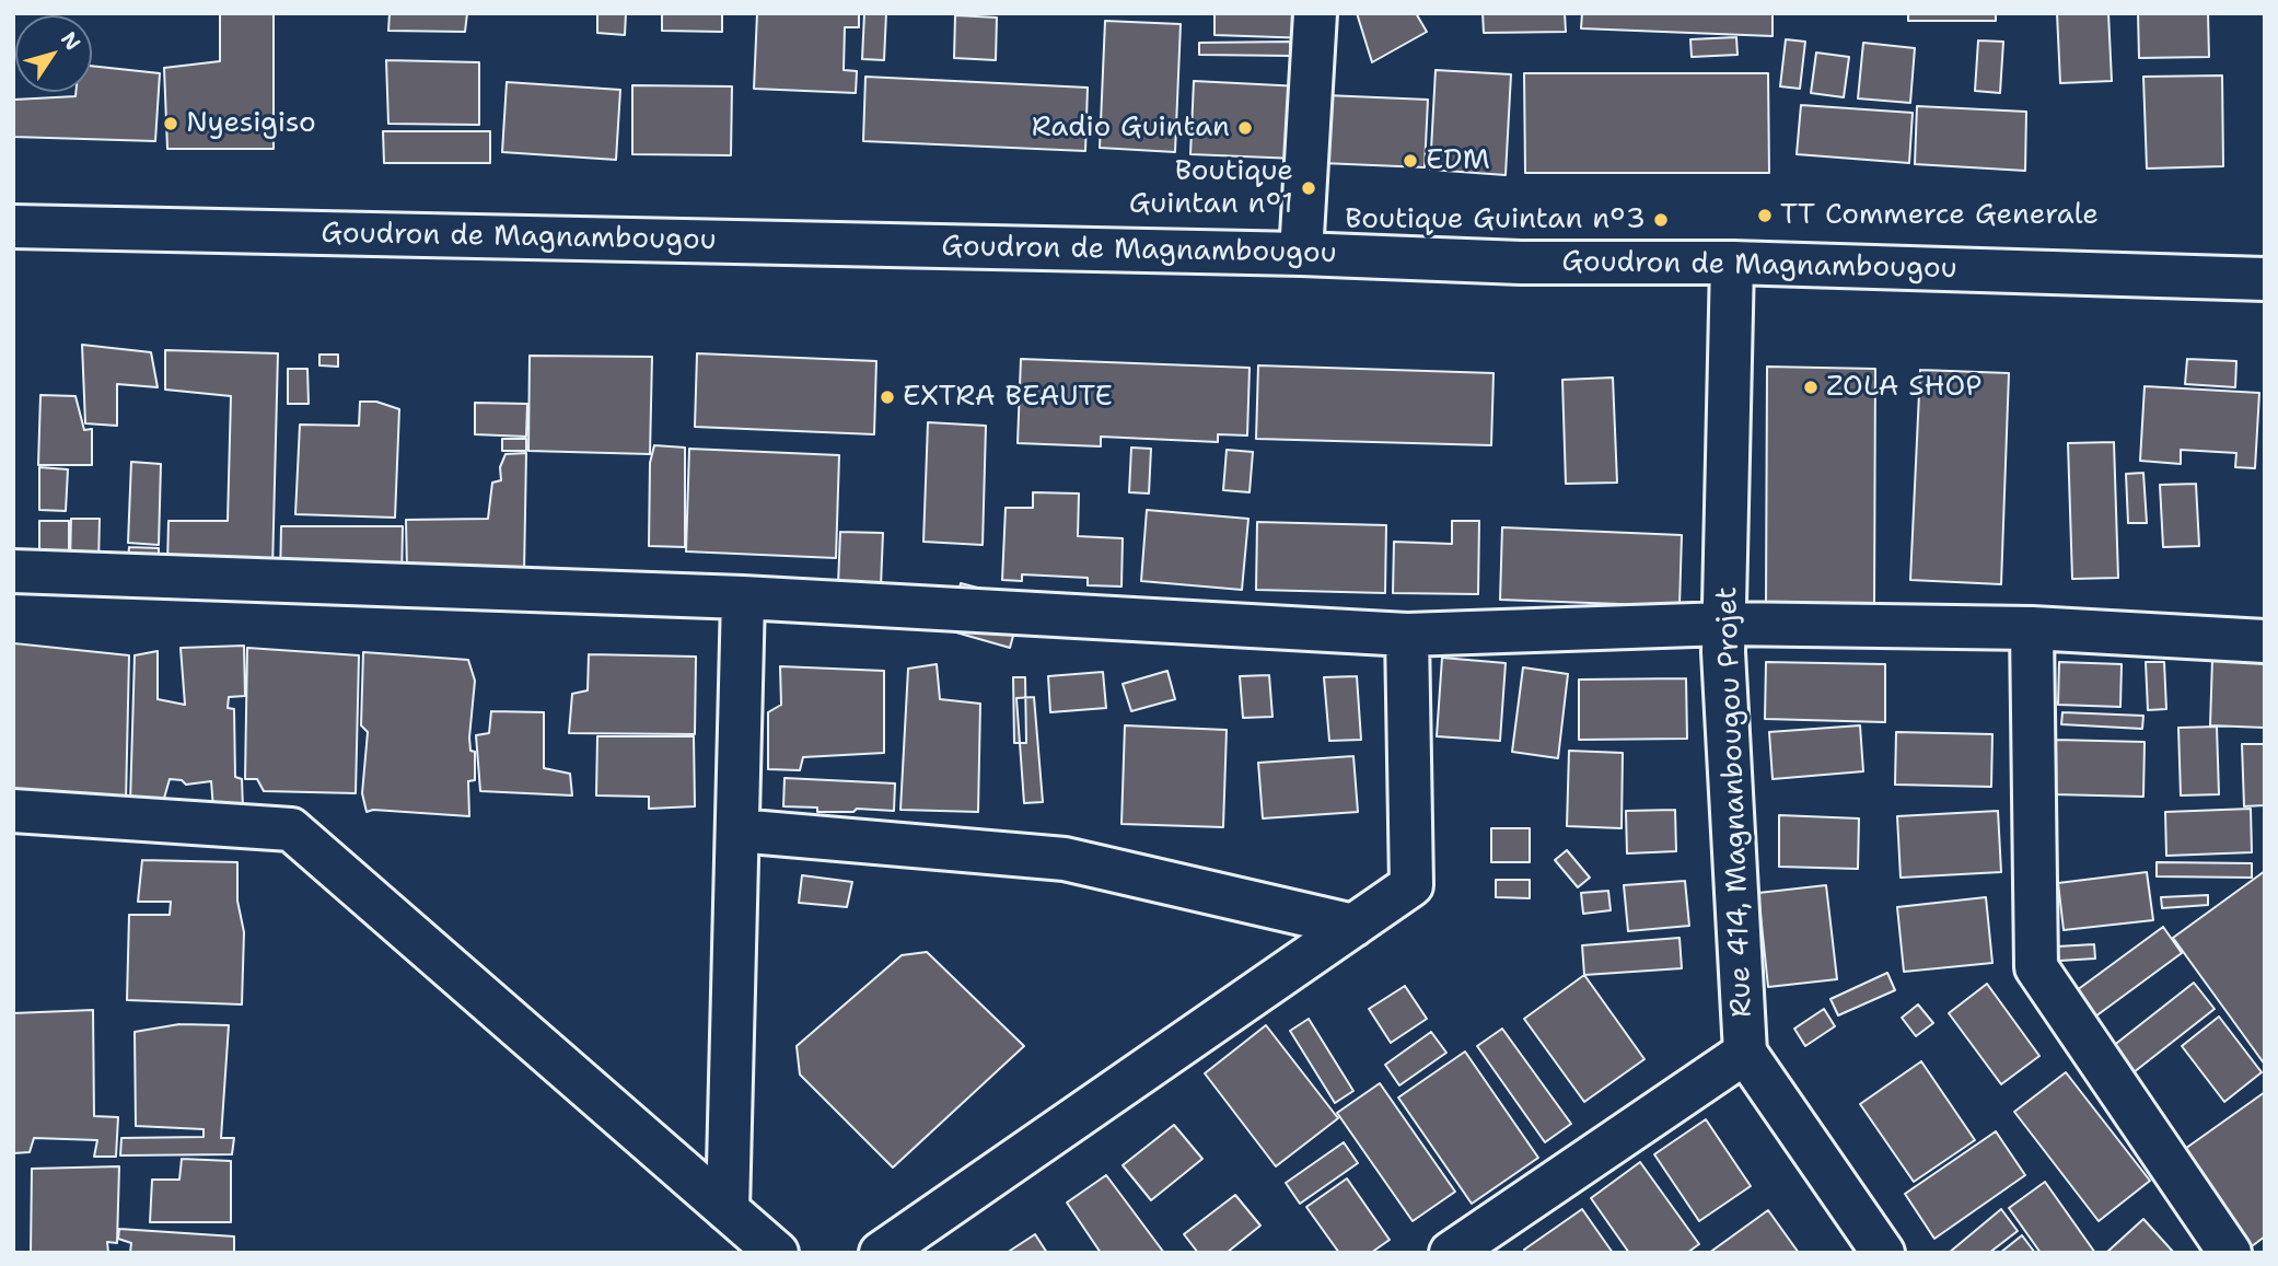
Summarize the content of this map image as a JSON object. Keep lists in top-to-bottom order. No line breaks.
{"streets":{"street":["Goudron de Magnambougou","Rue 414, Magnanbougou Projet"]},"crossings":[["Goudron de Magnambougou","Rue 414, Magnanbougou Projet"]],"places":["Nyesigiso","Radio Guintan","EDM","Boutique Guintan n°1","TT Commerce Generale","Boutique Guintan n°3","ZOLA SHOP","EXTRA BEAUTE"],"north":"top right"}
